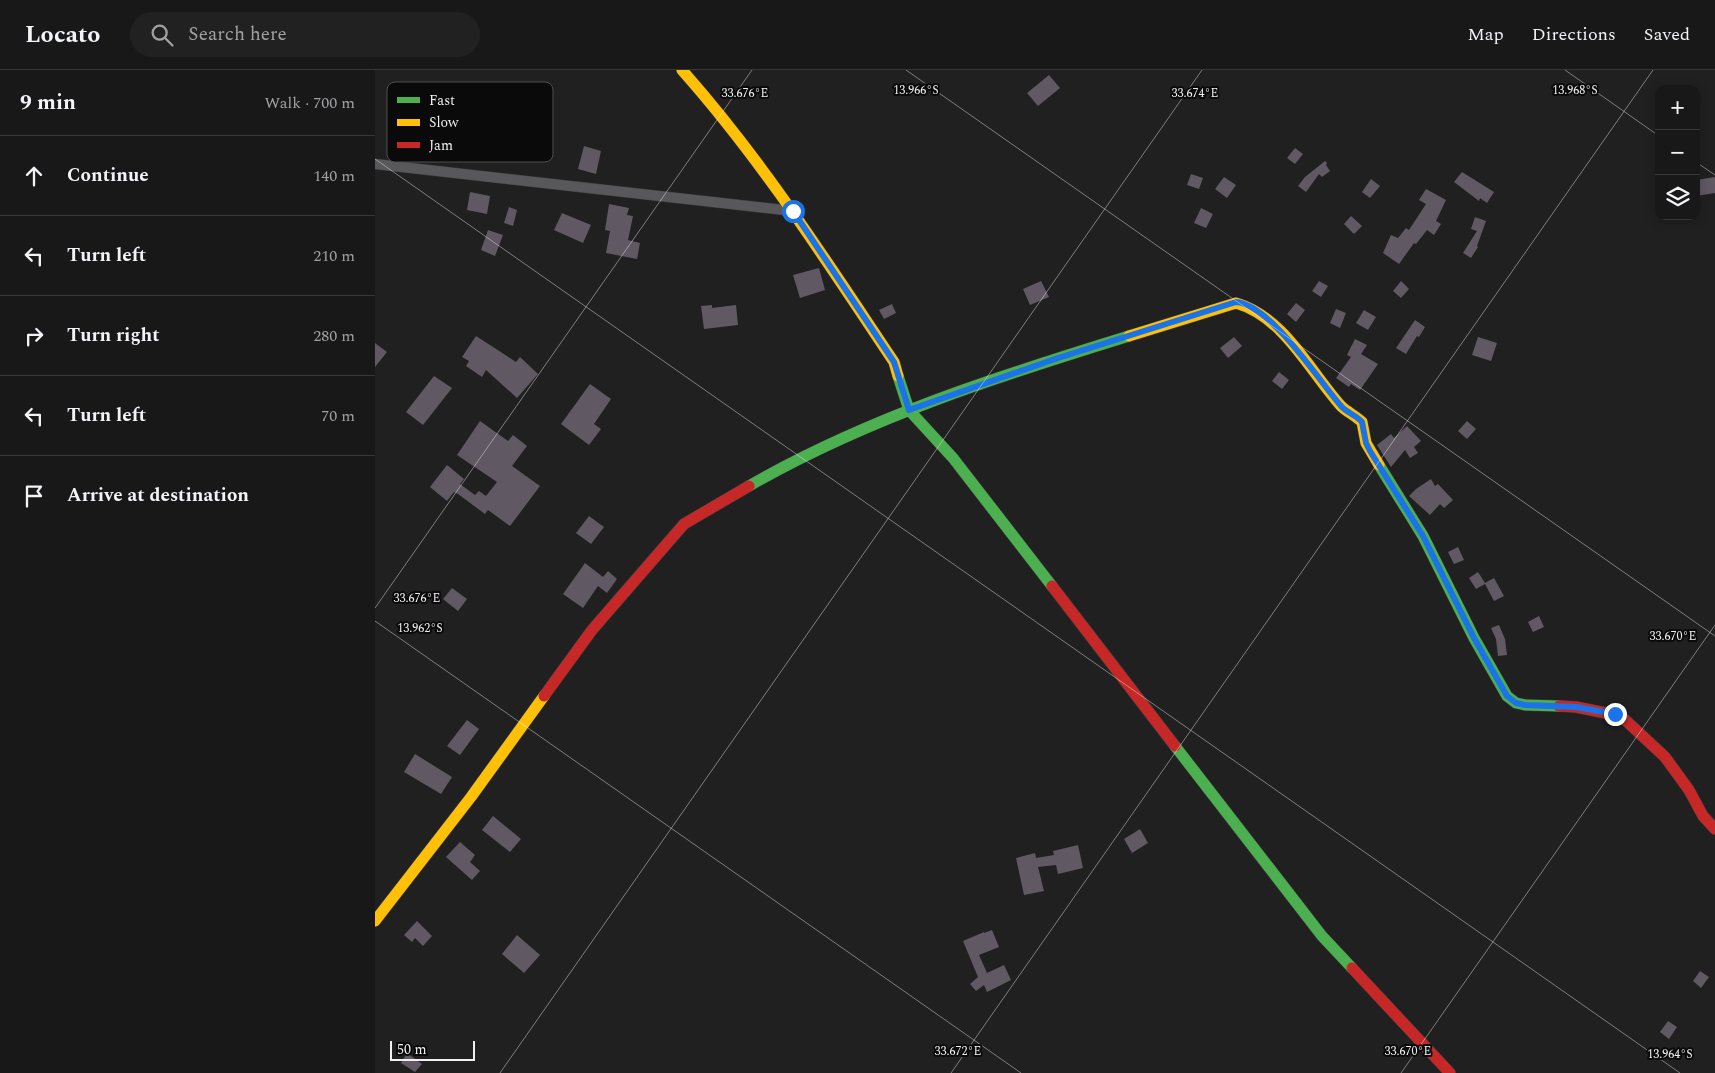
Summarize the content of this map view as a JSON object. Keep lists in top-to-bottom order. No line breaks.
{"legend":["Fast","Slow","Jam"],"scale_bar":"50 m","page":{"header":"Locato","search":"Search here","nav":["Map","Directions","Saved"],"heading":["9 min","Walk · 700 m"],"map_buttons":["+","−"],"list":[["Continue","140 m"],["Turn left","210 m"],["Turn right","280 m"],["Turn left","70 m"],"Arrive at destination"],"scale":"50 m"},"coordinates":["13.966°S","13.968°S","33.676°E","33.674°E","13.962°S","33.670°E","33.672°E","13.964°S"]}
